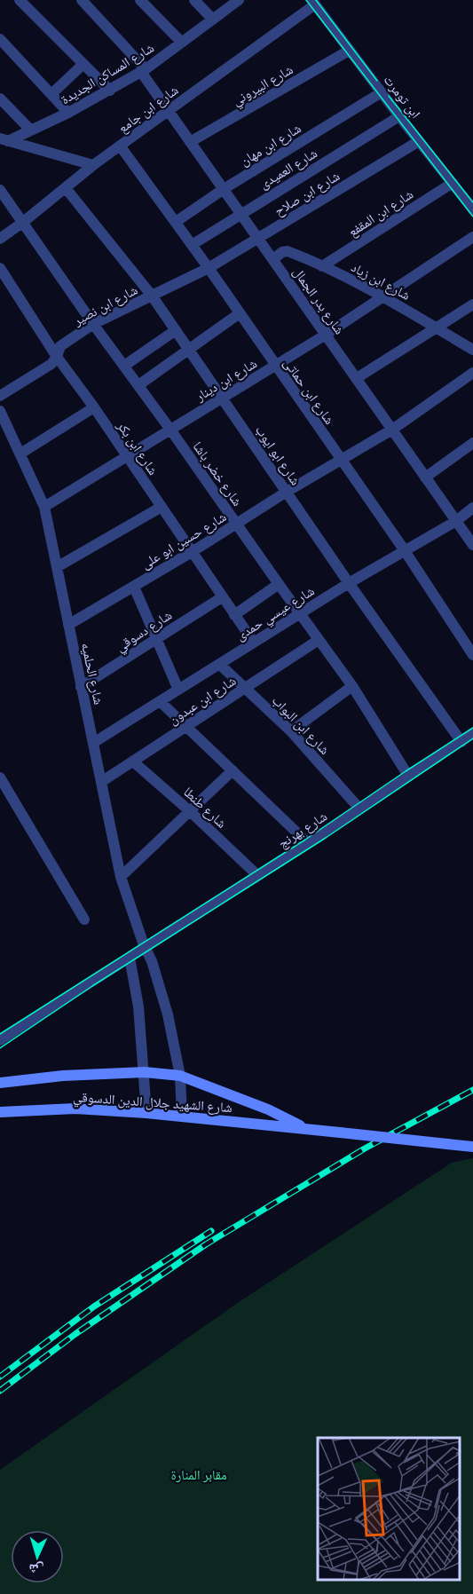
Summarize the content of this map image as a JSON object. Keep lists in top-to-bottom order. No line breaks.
{"streets":{"main road":["شارع الشهيد جلال الدين الدسوقي"],"street":["شارع المساكن الجديدة","شارع البيروني","ابن تومرت","شارع ابن جامع","شارع ابن مهان","شارع العميدى","شارع ابن صلاح","شارع ابن المقفع","شارع ابن زياد","شارع بدر الجمال","شارع ابن نصير","شارع ابن دينار","شارع ابن حماتى","شارع ابن بكر","شارع ابو ايوب","شارع خضر باشا","شارع حسين ابو على","شارع عيسي حمدى","شارع دسوقي","شارع الحلميه","شارع ابن عبدون","شارع ابن البواب","شارع طنطا","شارع بهرنج"]},"crossings":[["شارع المساكن الجديدة","شارع بدر الجمال"],["شارع البيروني","ابن تومرت"],["شارع البيروني","شارع بدر الجمال"],["ابن تومرت","شارع ابن جامع"],["ابن تومرت","شارع ابن مهان"],["ابن تومرت","شارع العميدى"],["ابن تومرت","شارع ابن صلاح"],["ابن تومرت","شارع ابن المقفع"],["شارع ابن جامع","شارع بدر الجمال"],["شارع ابن جامع","شارع ابن حماتى"],["شارع ابن جامع","شارع ابو ايوب"],["شارع ابن جامع","شارع خضر باشا"],["شارع ابن مهان","شارع بدر الجمال"],["شارع ابن مهان","شارع ابن حماتى"],["شارع العميدى","شارع بدر الجمال"],["شارع العميدى","شارع ابن حماتى"],["شارع ابن صلاح","شارع بدر الجمال"],["شارع ابن صلاح","شارع ابن نصير"],["شارع ابن صلاح","شارع ابن حماتى"],["شارع ابن المقفع","شارع ابن زياد"],["شارع ابن زياد","شارع بدر الجمال"],["شارع ابن زياد","شارع ابن دينار"],["شارع بدر الجمال","شارع ابن دينار"],["شارع بدر الجمال","شارع حسين ابو على"],["شارع بدر الجمال","شارع عيسي حمدى"],["شارع ابن نصير","شارع ابن حماتى"],["شارع ابن نصير","شارع ابن بكر"],["شارع ابن نصير","شارع ابو ايوب"],["شارع ابن نصير","شارع خضر باشا"],["شارع ابن دينار","شارع ابن حماتى"],["شارع ابن دينار","شارع ابن بكر"],["شارع ابن دينار","شارع ابو ايوب"],["شارع ابن دينار","شارع خضر باشا"],["شارع ابن دينار","شارع الحلميه"],["شارع ابن حماتى","شارع حسين ابو على"],["شارع ابن حماتى","شارع عيسي حمدى"],["شارع ابن بكر","شارع حسين ابو على"],["شارع ابن بكر","شارع عيسي حمدى"],["شارع ابن بكر","شارع دسوقي"],["شارع ابو ايوب","شارع حسين ابو على"],["شارع ابو ايوب","شارع عيسي حمدى"],["شارع ابو ايوب","شارع بهرنج"],["شارع خضر باشا","شارع حسين ابو على"],["شارع خضر باشا","شارع عيسي حمدى"],["شارع خضر باشا","شارع ابن عبدون"],["شارع خضر باشا","شارع بهرنج"],["شارع حسين ابو على","شارع الحلميه"],["شارع عيسي حمدى","شارع الحلميه"],["شارع عيسي حمدى","شارع ابن البواب"],["شارع دسوقي","شارع الحلميه"],["شارع الحلميه","شارع ابن عبدون"],["شارع الحلميه","شارع بهرنج"],["شارع الحلميه","شارع الشهيد جلال الدين الدسوقي"],["شارع ابن عبدون","شارع ابن البواب"],["شارع ابن عبدون","شارع طنطا"],["شارع ابن البواب","شارع بهرنج"],["شارع طنطا","شارع بهرنج"]],"parks":["مقابر المنارة"],"north":"bottom"}
